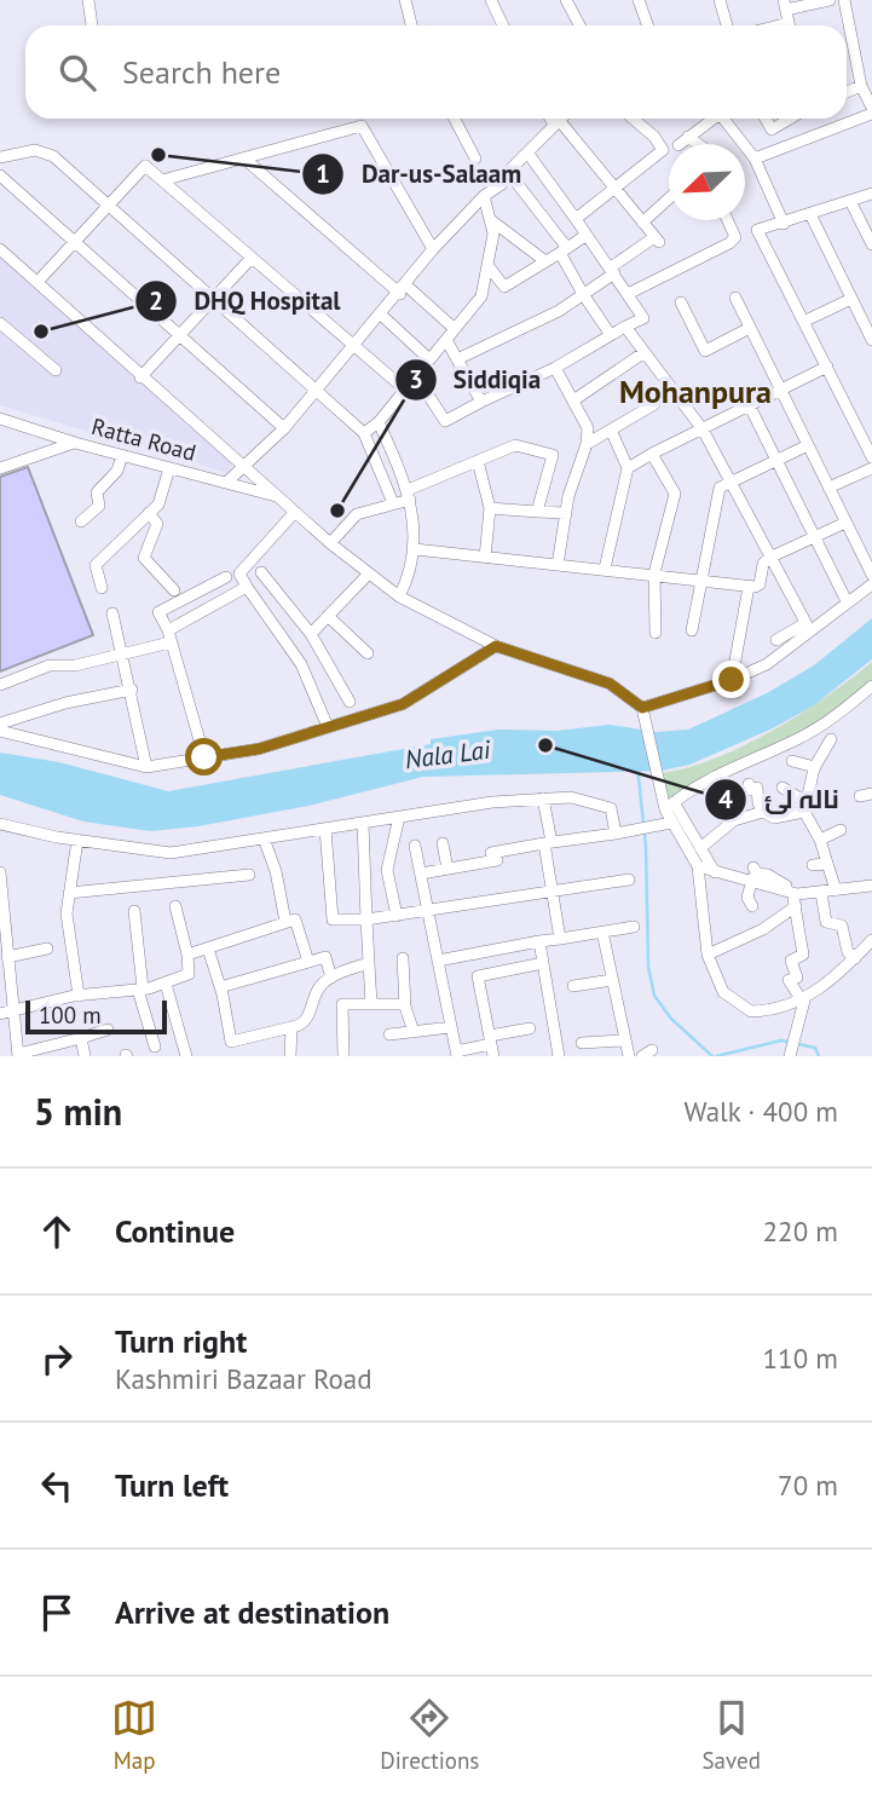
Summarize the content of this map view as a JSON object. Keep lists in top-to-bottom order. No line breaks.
{"streets":{"street":["Ratta Road"]},"districts":["Mohanpura"],"water":["Nala Lai"],"places":["Dar-us-Salaam","DHQ Hospital","Siddiqia","نالہ لئ"],"scale_bar":"100 m","north":"bottom left","page":{"search":"Search here","scale":"100 m","heading":["5 min","Walk · 400 m"],"list":[["Continue","220 m"],["Turn right","Kashmiri Bazaar Road","110 m"],["Turn left","70 m"],"Arrive at destination"],"nav":["Map","Directions","Saved"]}}
